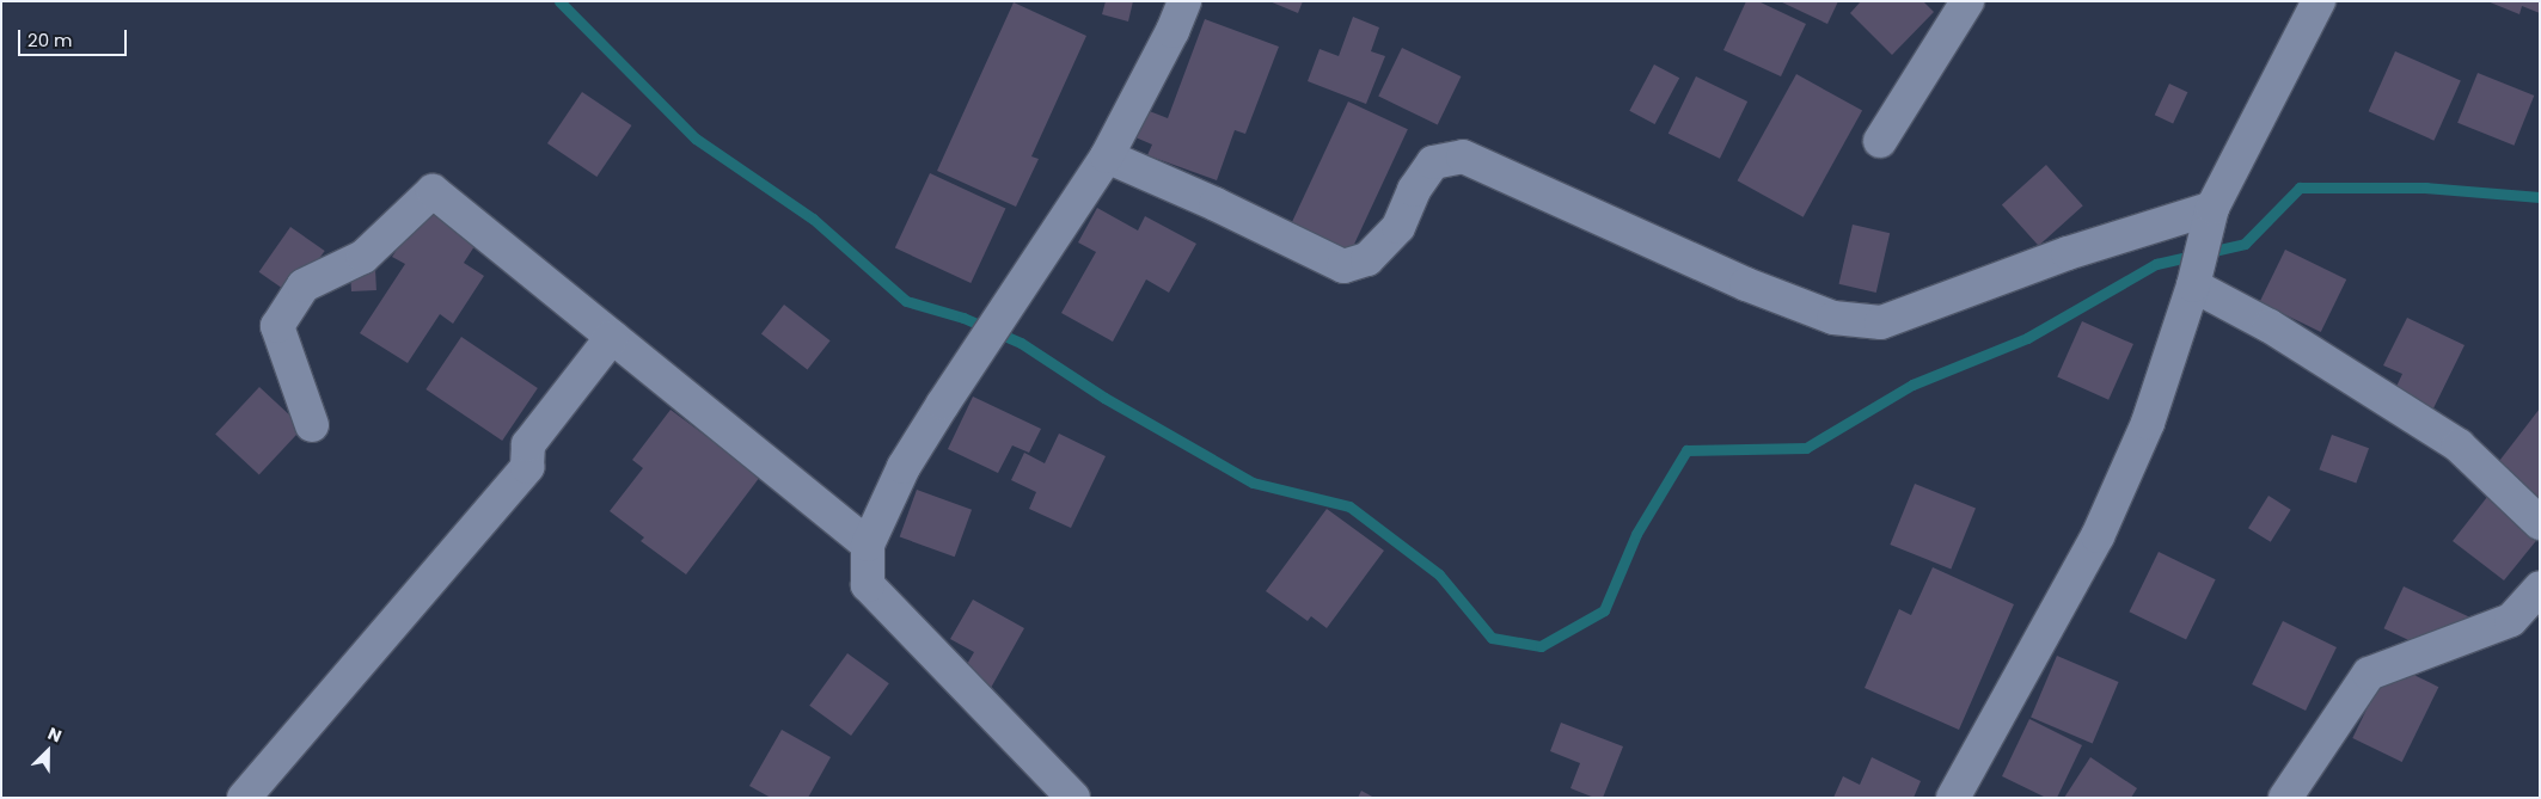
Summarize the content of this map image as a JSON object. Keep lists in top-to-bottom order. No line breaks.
{"scale_bar":"20 m","north":"top right"}
